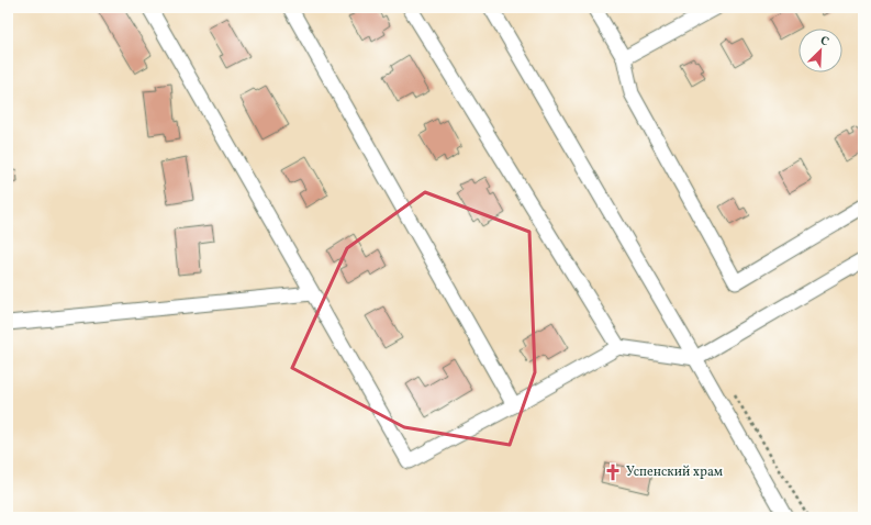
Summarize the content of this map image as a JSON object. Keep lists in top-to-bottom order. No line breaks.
{"places":{"church":["Успенский храм"]},"north":"top right"}
